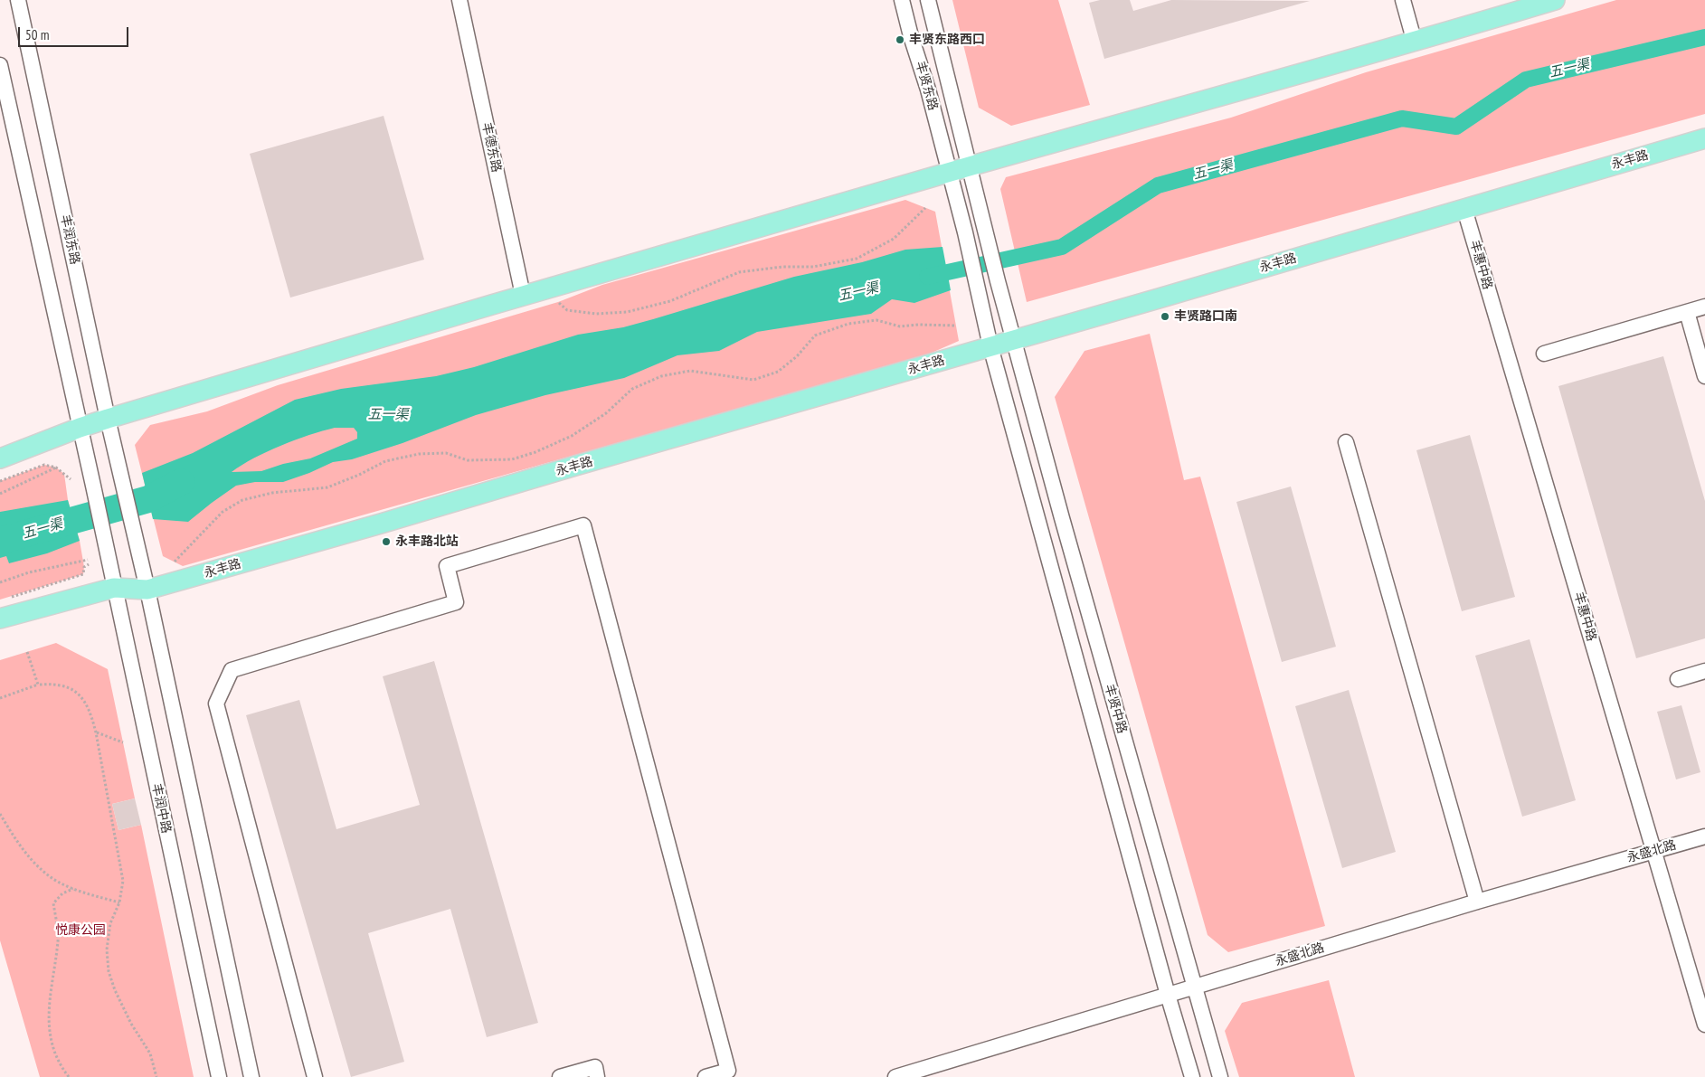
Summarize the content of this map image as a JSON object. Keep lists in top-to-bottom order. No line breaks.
{"streets":{"main road":["永丰路"],"street":["丰贤东路","丰德东路","丰润东路","丰惠中路","丰贤中路","丰润中路","永盛北路"]},"crossings":[["丰贤东路","丰贤中路"],["永丰路","丰润东路"],["永丰路","丰惠中路"],["永丰路","丰贤中路"],["永丰路","丰润中路"],["丰惠中路","永盛北路"],["丰贤中路","永盛北路"]],"water":["五一渠"],"parks":["悦康公园"],"places":["丰贤东路西口","丰贤路口南","永丰路北站"],"scale_bar":"50 m"}
